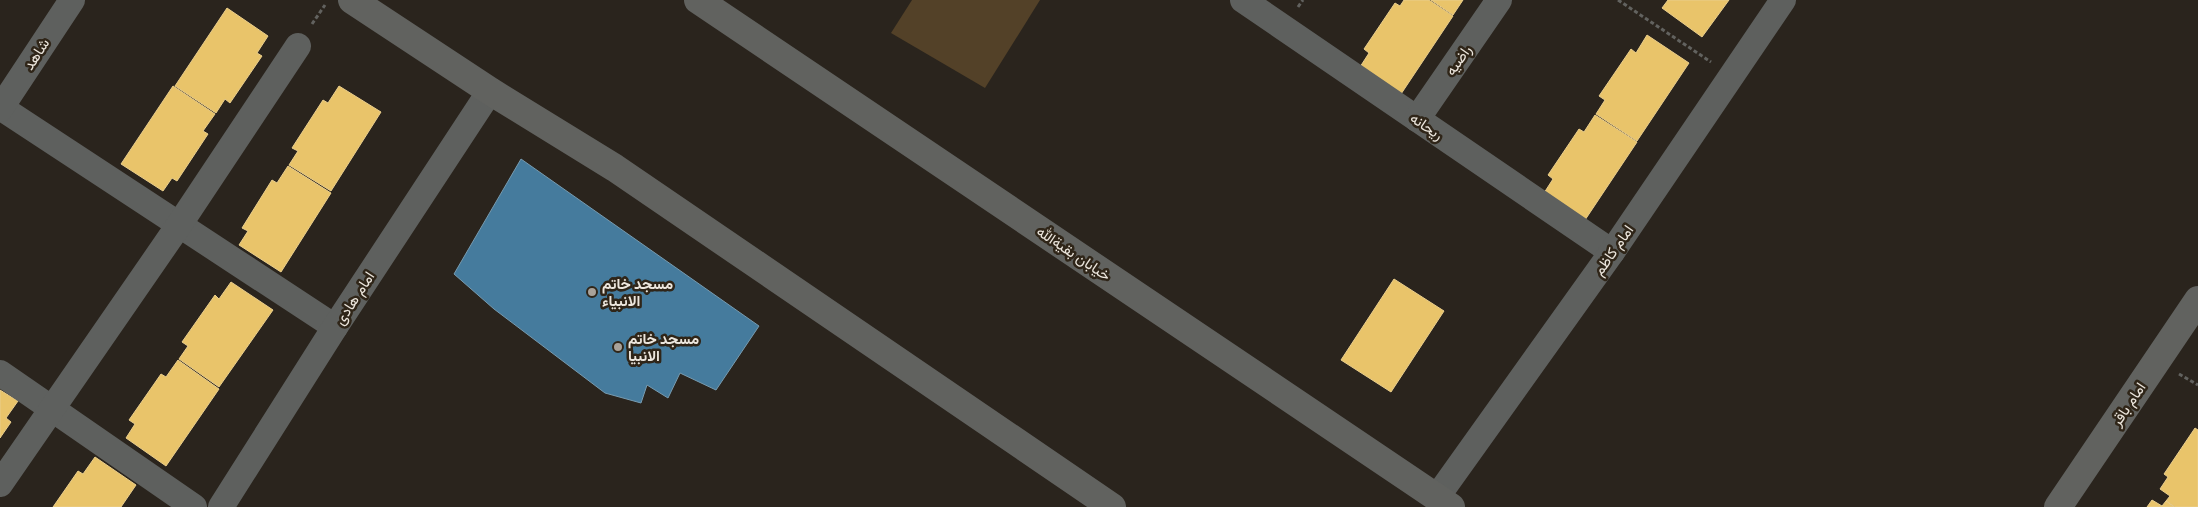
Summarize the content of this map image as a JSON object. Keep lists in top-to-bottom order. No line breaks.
{"streets":{"street":["شاهد","راضیه","ریحانه","امام کاظم","خیابان بقیةالله","امام هادی","امام باقر"]},"crossings":[["راضیه","ریحانه"],["ریحانه","امام کاظم"],["امام کاظم","خیابان بقیةالله"]],"places":["مسجد خاتم الانبیاء","مسجد خاتم الانبیا"]}
